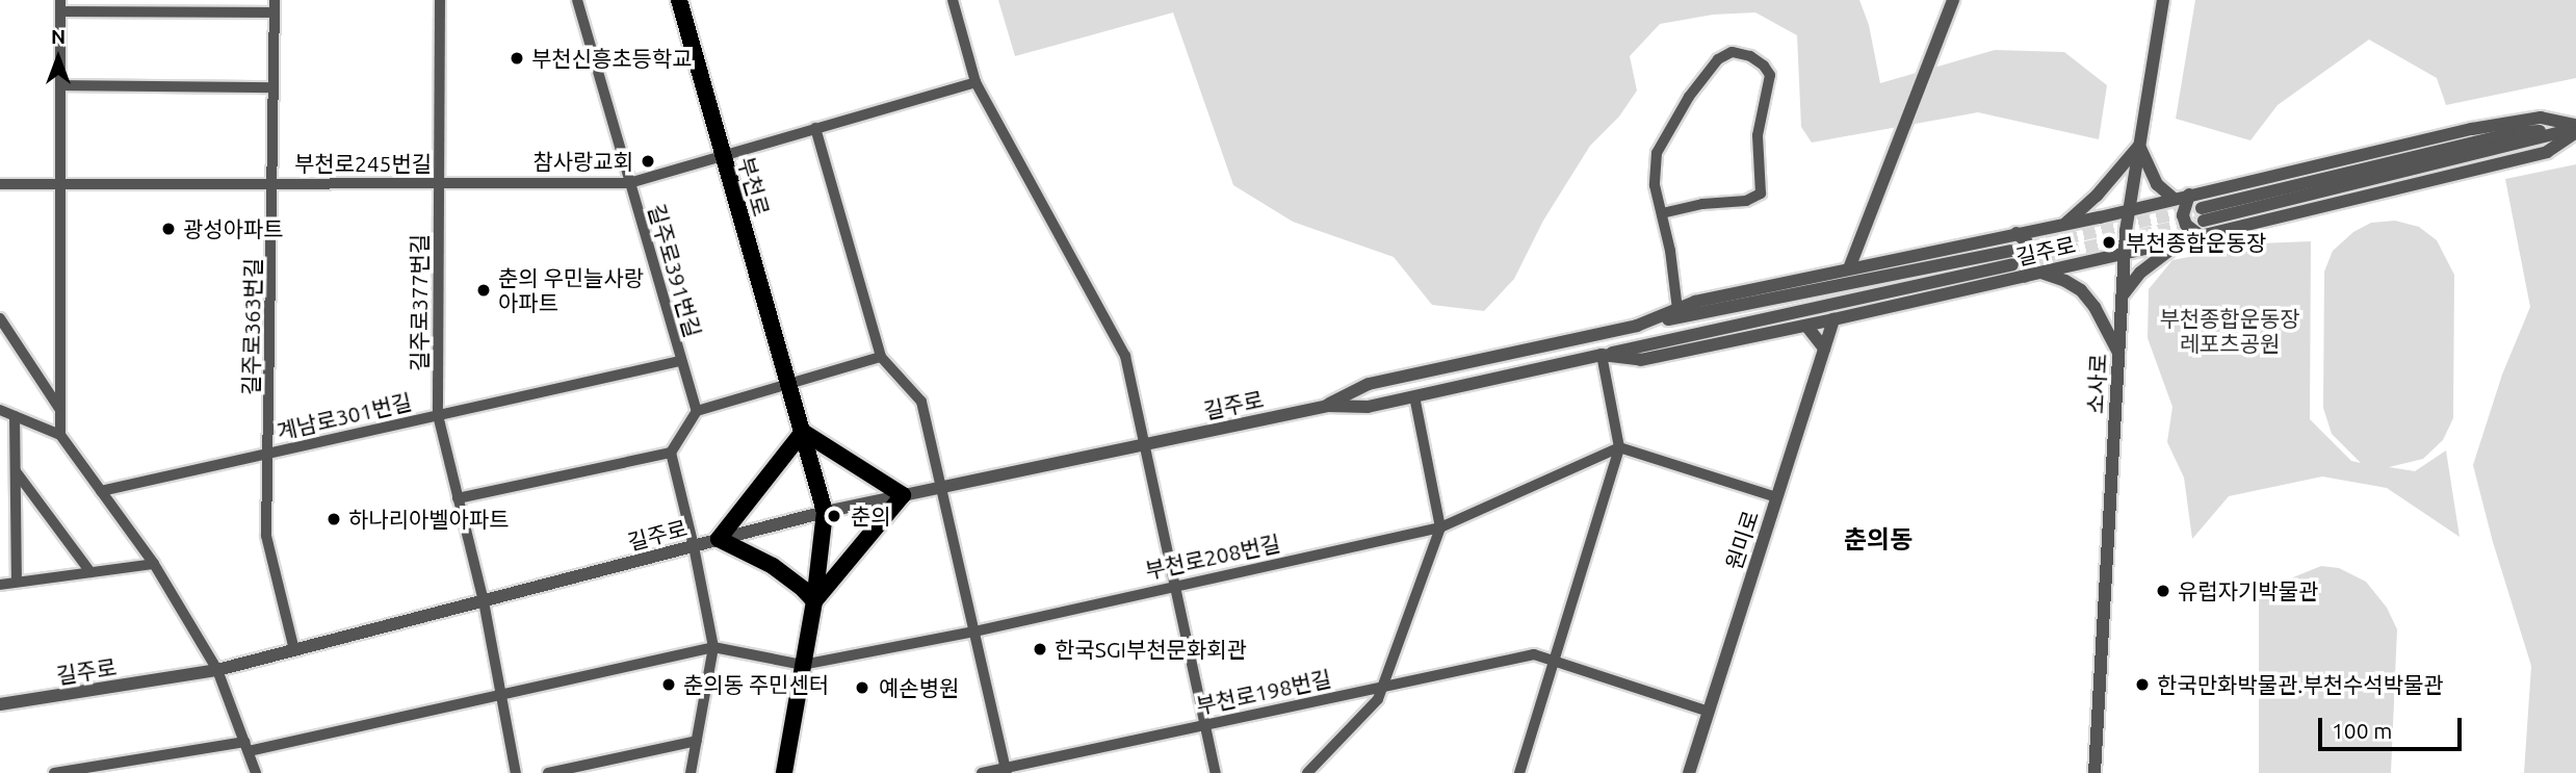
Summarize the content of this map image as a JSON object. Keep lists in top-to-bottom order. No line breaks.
{"streets":{"main road":["부천로"],"street":["부천로245번길","길주로","길주로391번길","길주로377번길","길주로363번길","소사로","계남로301번길","원미로","부천로208번길","부천로198번길"]},"crossings":[["부천로245번길","부천로"],["부천로245번길","길주로391번길"],["부천로245번길","길주로377번길"],["부천로245번길","길주로363번길"],["부천로","길주로"],["부천로","부천로208번길"],["길주로","길주로377번길"],["길주로","길주로363번길"],["길주로","소사로"],["길주로","원미로"],["길주로391번길","계남로301번길"],["길주로377번길","계남로301번길"],["길주로363번길","계남로301번길"],["원미로","부천로198번길"]],"districts":["춘의동"],"parks":["부천종합운동장 레포츠공원"],"places":["부천신흥초등학교","참사랑교회","광성아파트","부천종합운동장","춘의 우민늘사랑 아파트","춘의","하나리아벨아파트","유럽자기박물관","한국SGI부천문화회관","춘의동 주민센터","한국만화박물관.부천수석박물관","예손병원"],"scale_bar":"100 m","north":"top"}
